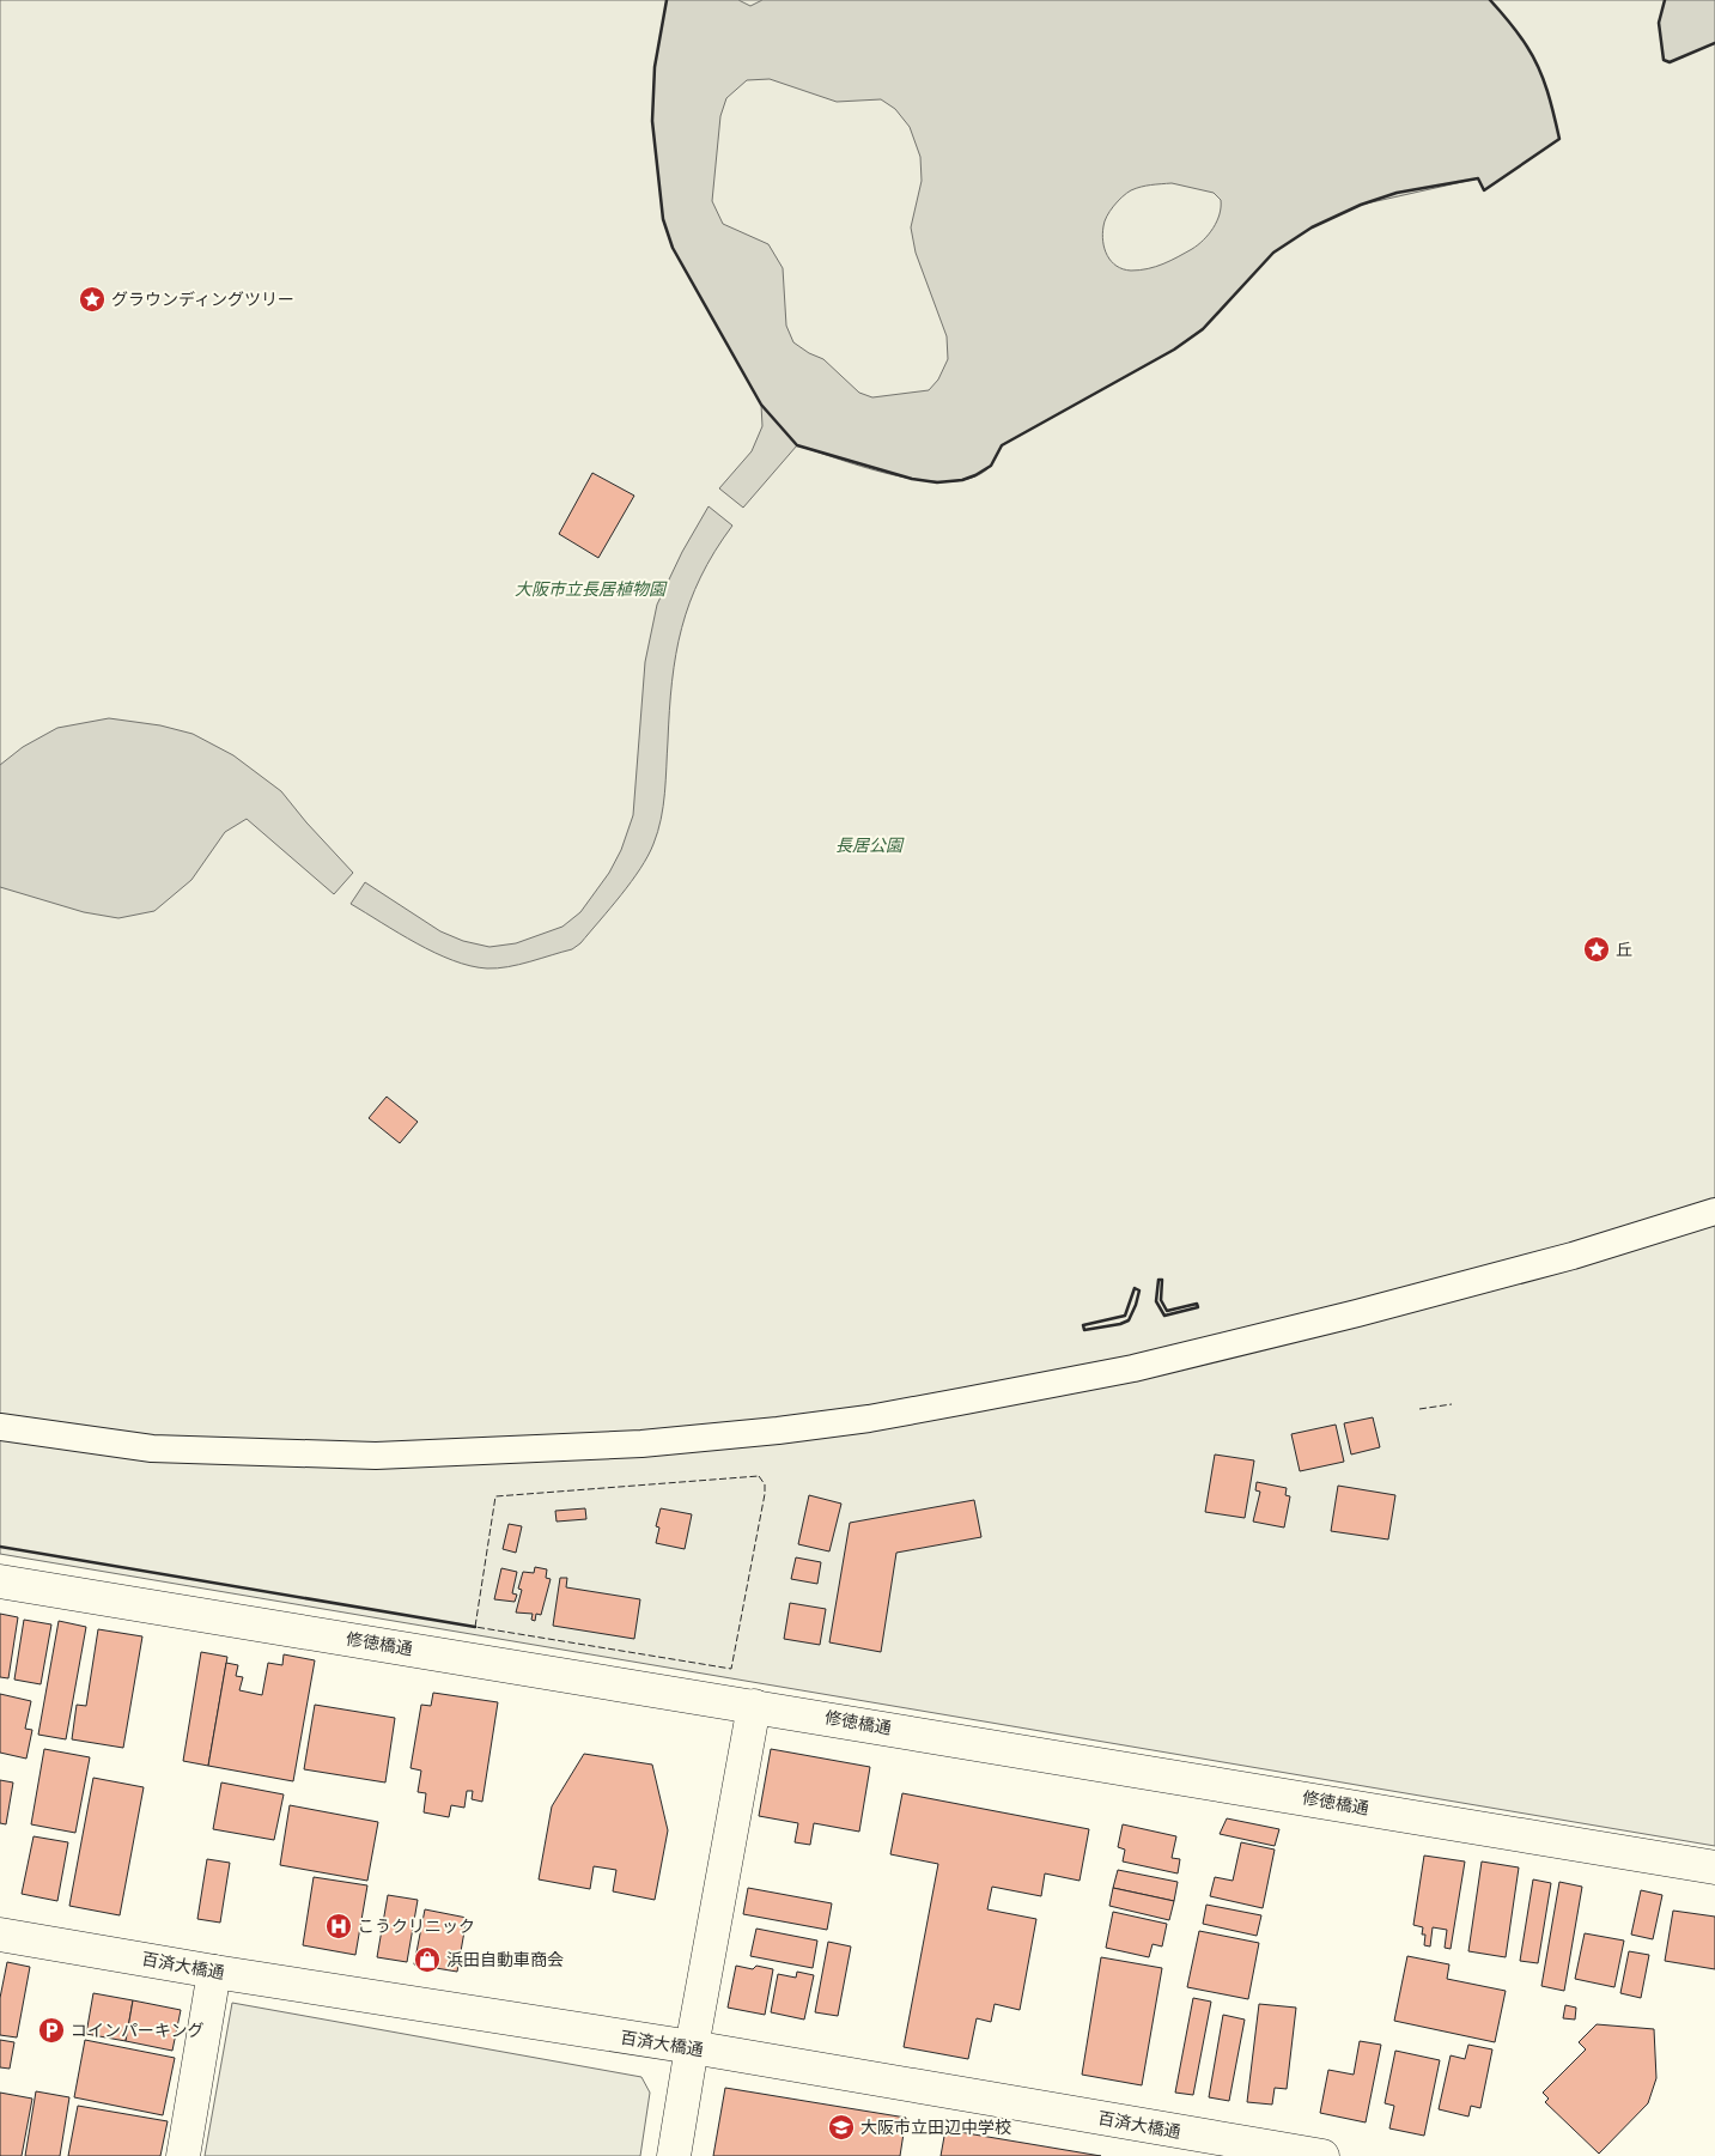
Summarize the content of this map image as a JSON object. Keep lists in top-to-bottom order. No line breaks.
{"streets":{"street":["修徳橋通","百済大橋通"]},"parks":["大阪市立長居植物園","長居公園"],"places":{"place":["グラウンディングツリー","丘"],"hospital":["こうクリニック"],"shop":["浜田自動車商会"],"parking":["コインパーキング"],"school or university":["大阪市立田辺中学校"]}}
